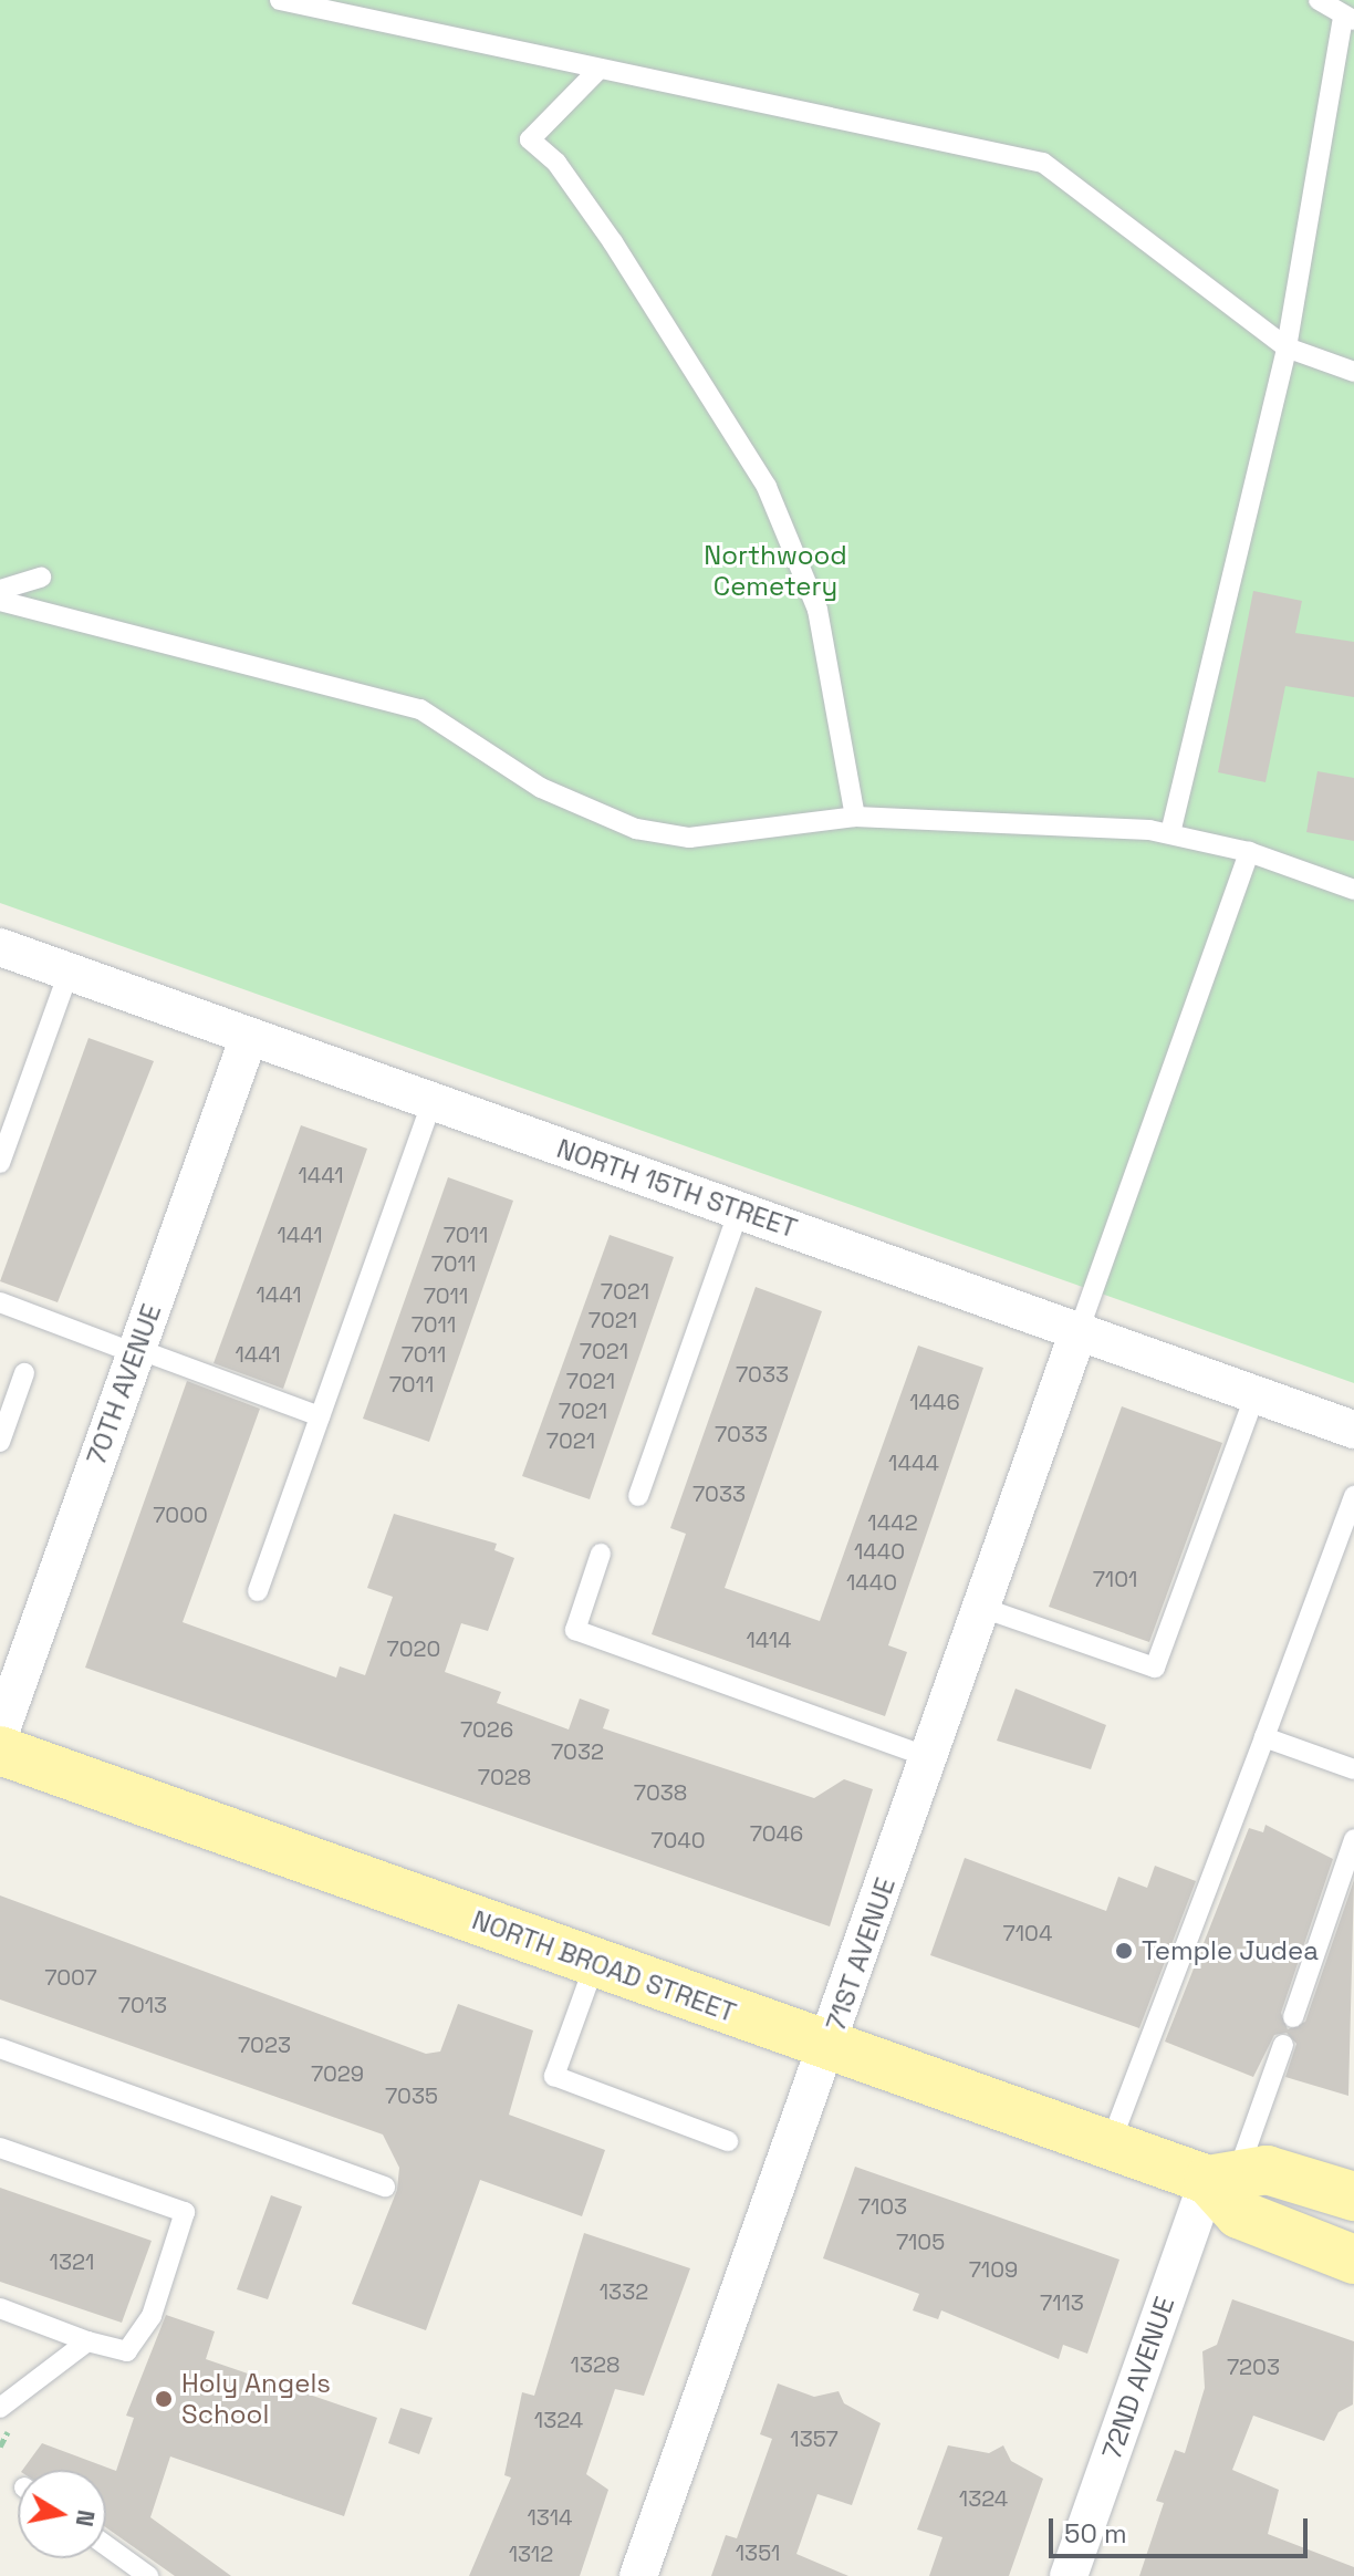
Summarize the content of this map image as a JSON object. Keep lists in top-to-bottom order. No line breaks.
{"streets":{"main road":["NORTH BROAD STREET"],"street":["NORTH 15TH STREET","70TH AVENUE","71ST AVENUE","72ND AVENUE"]},"crossings":[["NORTH 15TH STREET","70TH AVENUE"],["NORTH 15TH STREET","71ST AVENUE"],["71ST AVENUE","NORTH BROAD STREET"],["NORTH BROAD STREET","72ND AVENUE"]],"parks":["Northwood Cemetery"],"places":["Temple Judea","Holy Angels School"],"house_numbers":["1441","1441","7011","7011","7021","1441","7011","7021","7011","7021","1441","7011","7033","7021","7011","1446","7021","7033","7021","1444","7033","7000","1442","1440","7101","1440","1414","7020","7026","7032","7028","7038","7046","7040","7104","7007","7013","7023","7029","7035","7103","7105","1321","7109","1332","7113","1328","7203","1324","1357","1324","1314","1351","1312"],"scale_bar":"50 m","north":"right"}
